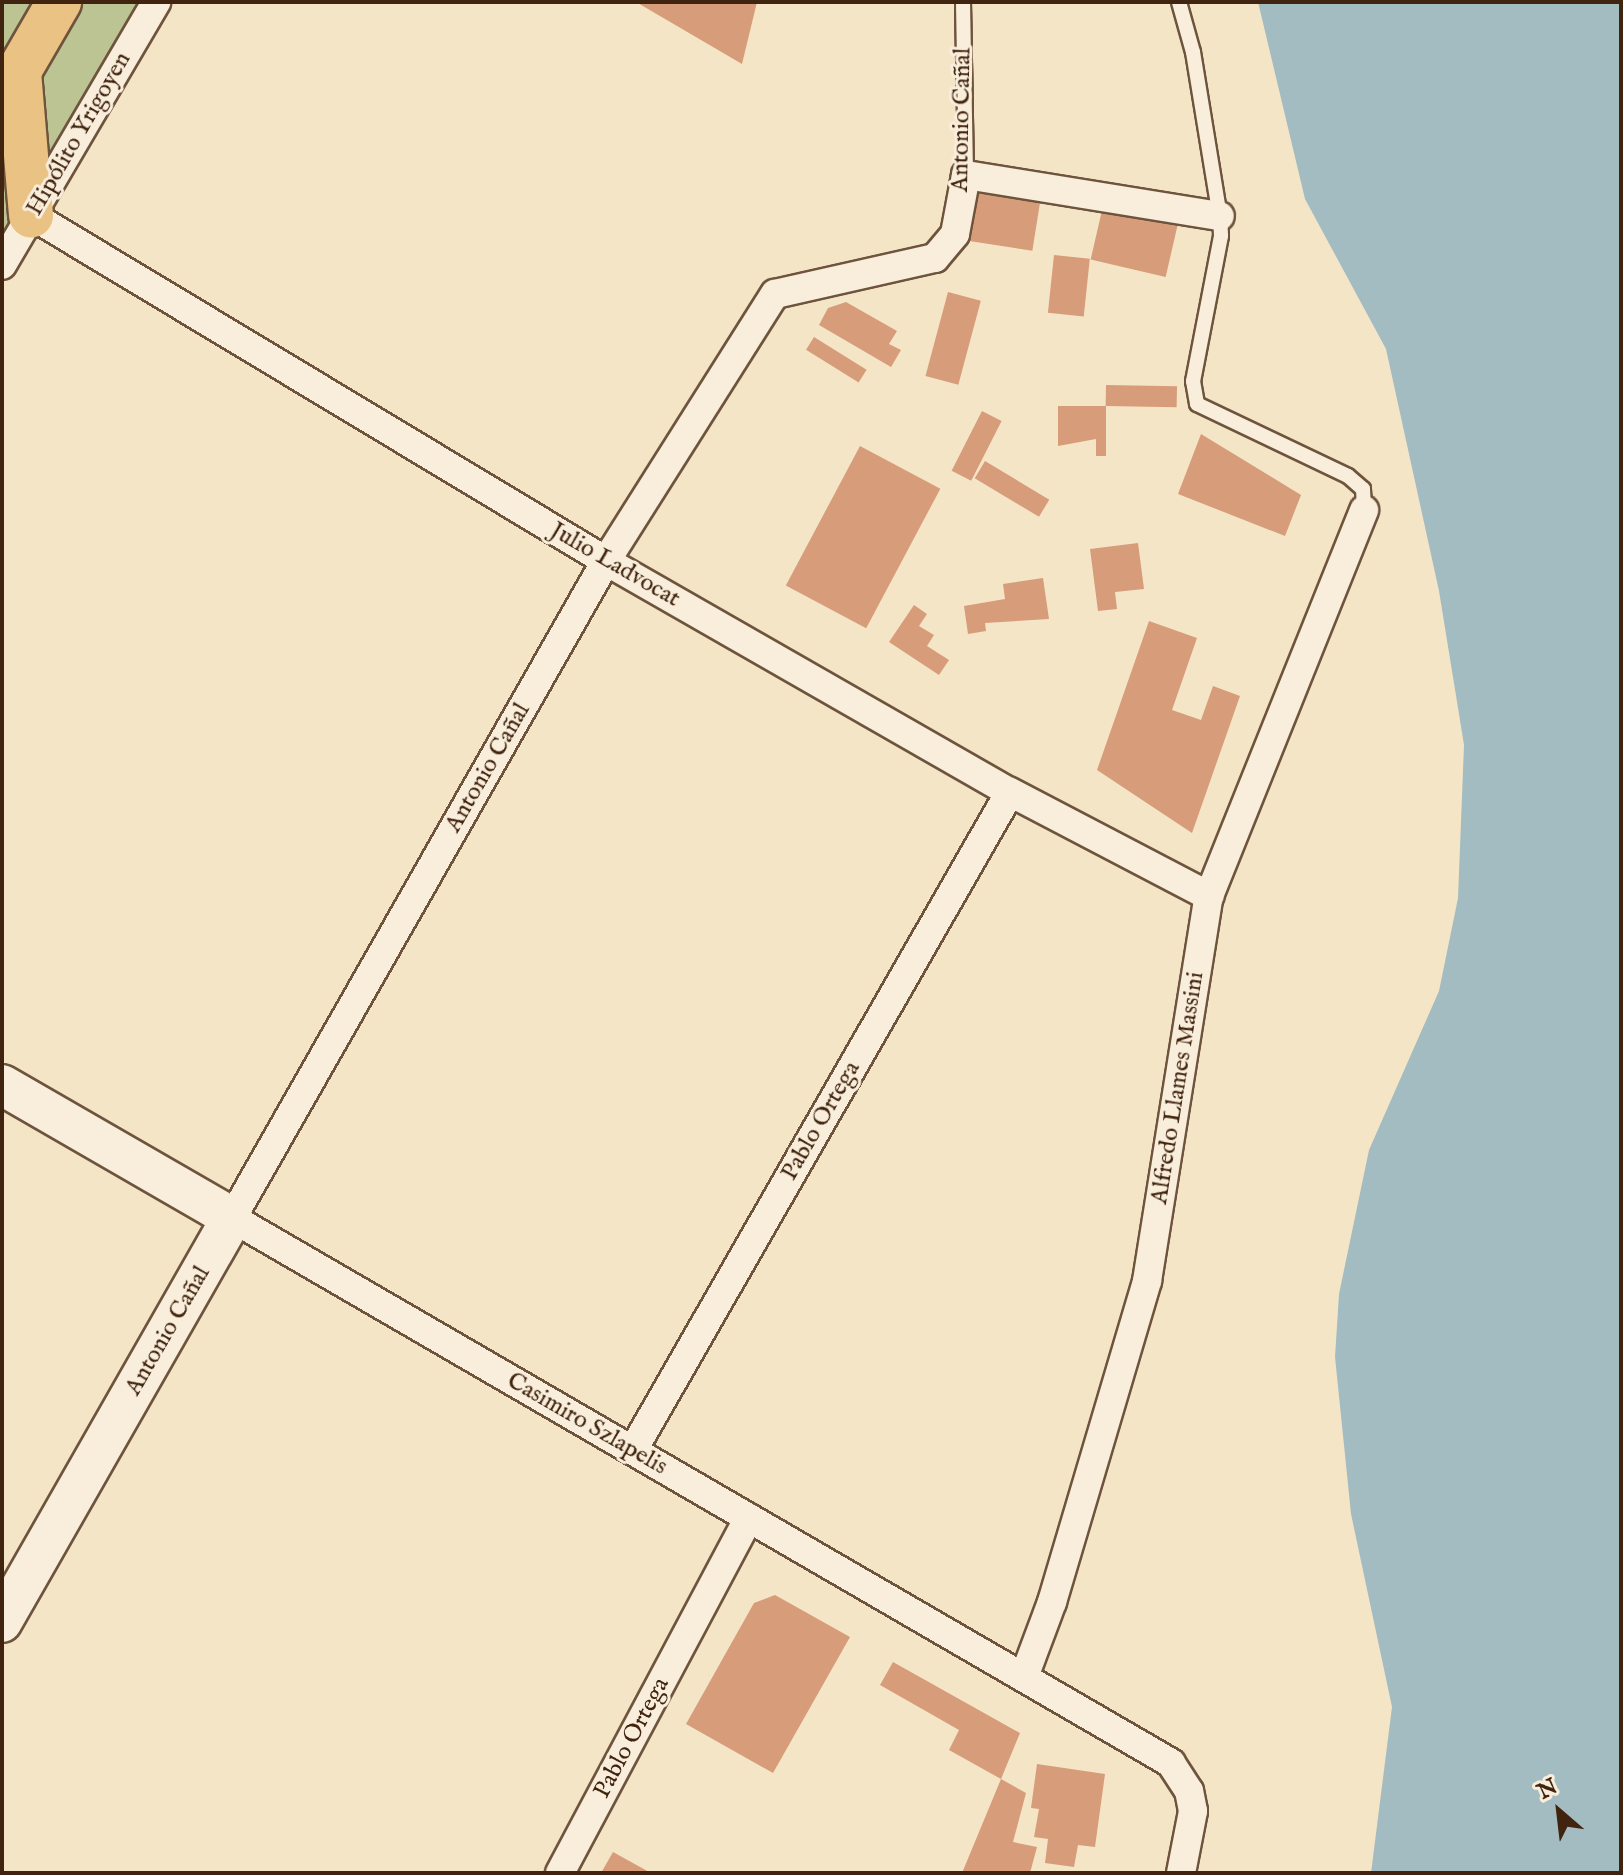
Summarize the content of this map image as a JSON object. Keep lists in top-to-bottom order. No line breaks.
{"streets":{"street":["Antonio Cañal","Hipólito Yrigoyen","Julio Ladvocat","Alfredo Llames Massini","Pablo Ortega","Casimiro Szlapelis"]},"crossings":[["Antonio Cañal","Julio Ladvocat"],["Antonio Cañal","Casimiro Szlapelis"],["Hipólito Yrigoyen","Julio Ladvocat"],["Julio Ladvocat","Alfredo Llames Massini"],["Julio Ladvocat","Pablo Ortega"],["Alfredo Llames Massini","Casimiro Szlapelis"],["Pablo Ortega","Casimiro Szlapelis"]],"north":"top left"}
